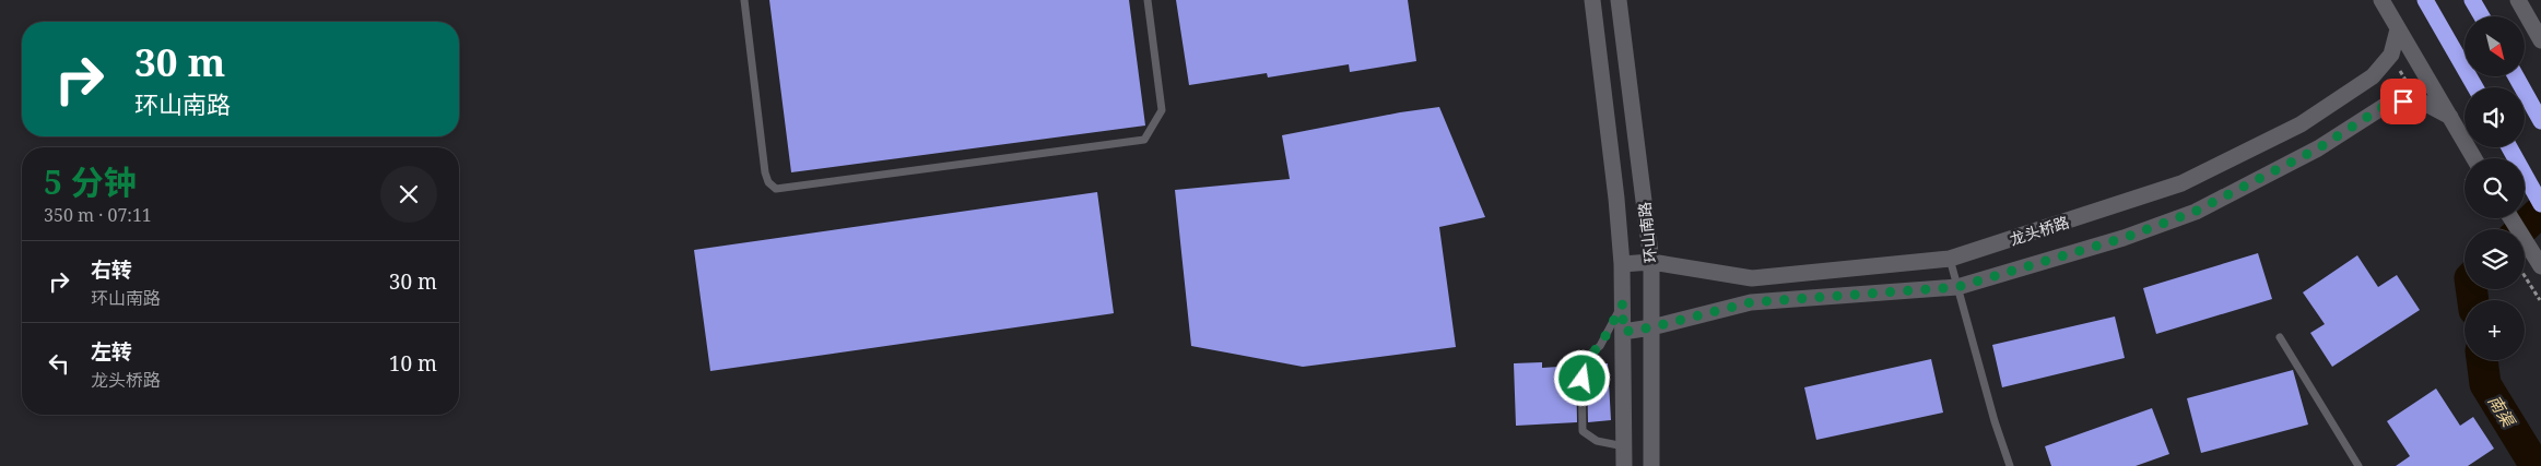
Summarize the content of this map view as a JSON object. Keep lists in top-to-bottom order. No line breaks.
{"streets":{"main road":["龙头桥路","环山南路"]},"crossings":[["龙头桥路","环山南路"]],"water":["南渠"],"north":"bottom right","page":{"map_buttons":"+","turn":["30 m","环山南路"],"heading":["5 分钟","350 m · 07:11"],"list":[{"name":"右转","note":"环山南路","value":"30 m"},{"name":"左转","note":"龙头桥路","value":"10 m"}]}}
